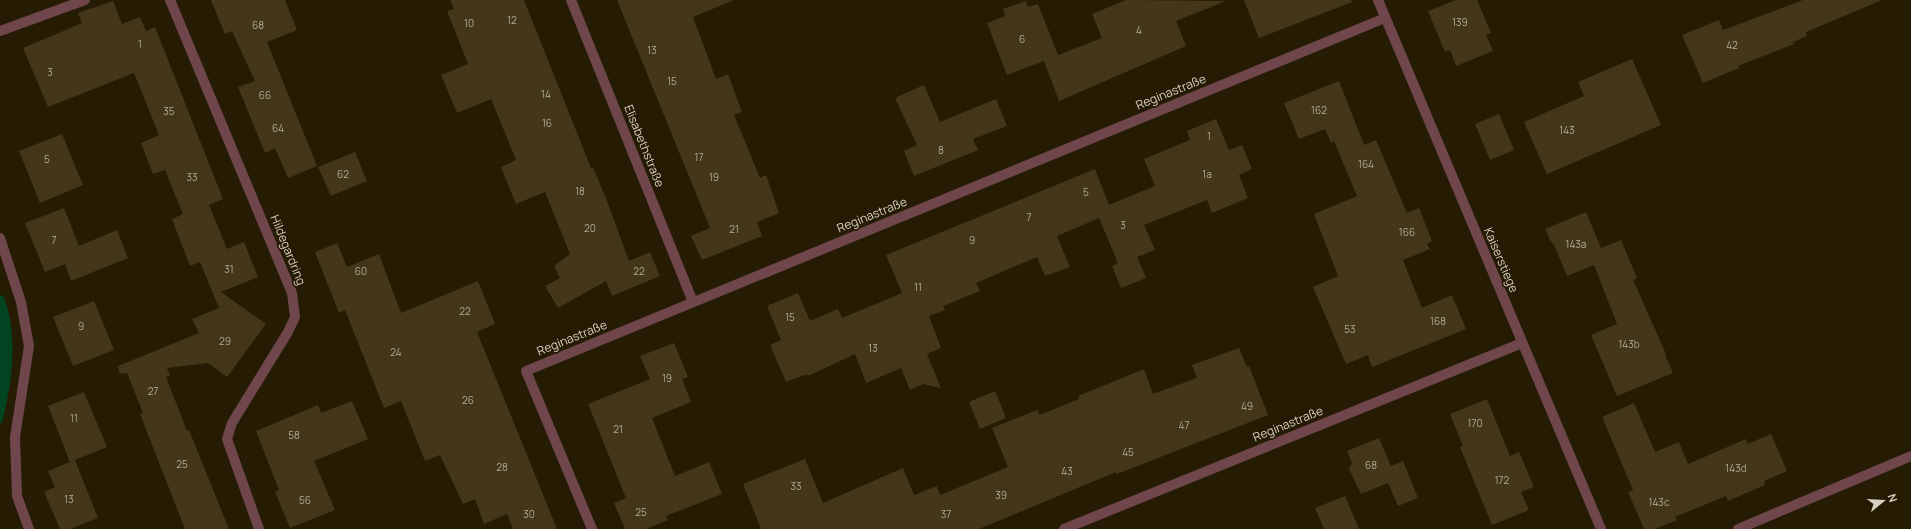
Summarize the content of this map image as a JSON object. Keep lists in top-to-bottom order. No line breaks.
{"streets":{"street":["Reginastraße","Elisabethstraße","Hildegardring","Kaiserstiege"]},"crossings":[["Reginastraße","Elisabethstraße"],["Reginastraße","Kaiserstiege"]],"house_numbers":["12","139","10","68","4","6","1","42","13","3","15","14","66","162","35","16","64","143","1","8","17","5","164","62","1a","33","19","18","5","7","3","20","21","166","7","9","143a","31","60","22","11","22","15","168","9","53","29","143b","13","24","19","27","26","49","11","170","47","21","58","45","25","68","28","143d","43","172","33","39","13","56","143c","25","30","37"],"north":"right"}
